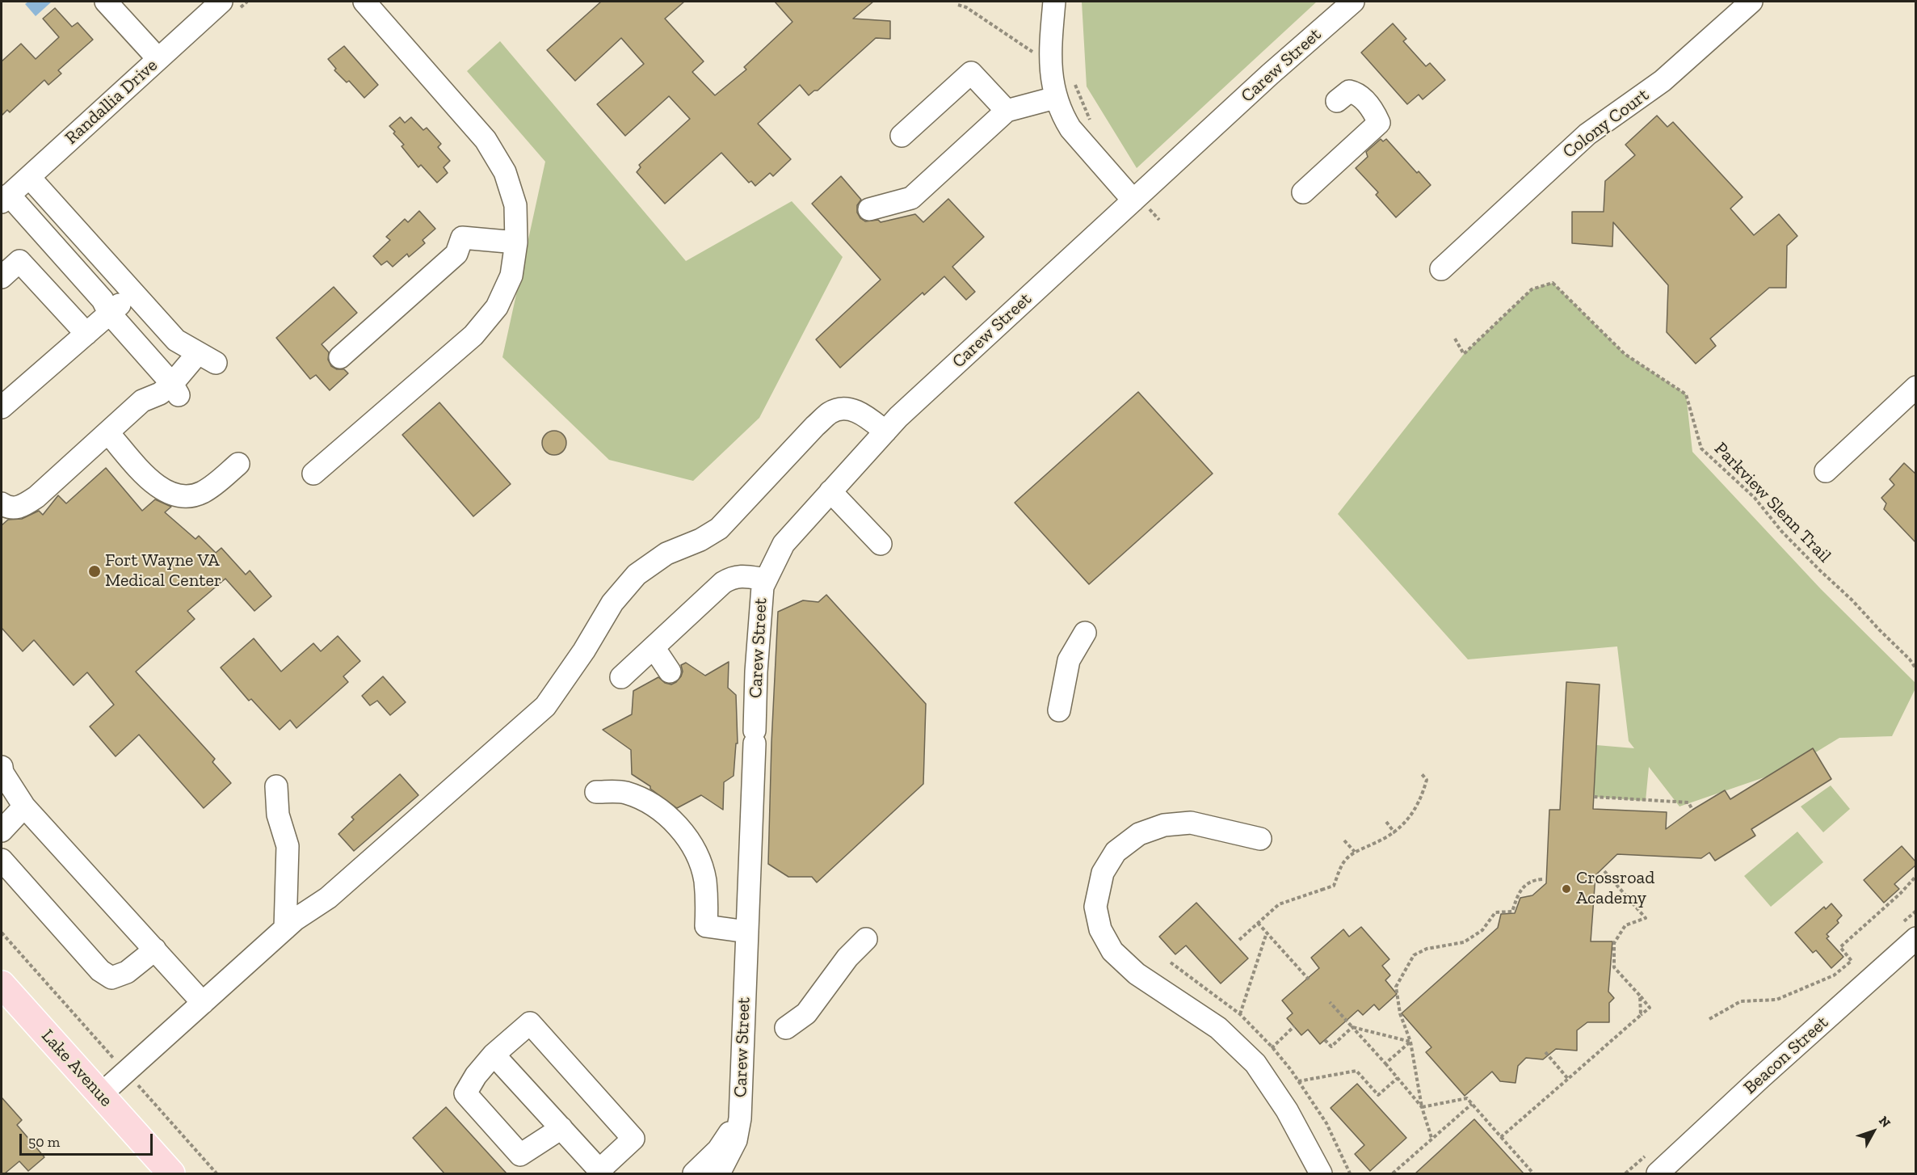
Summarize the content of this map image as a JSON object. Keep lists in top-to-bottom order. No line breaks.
{"streets":{"main road":["Lake Avenue"],"street":["Carew Street","Randallia Drive","Colony Court","Beacon Street"],"path":["Parkview Slenn Trail"]},"places":["Fort Wayne VA Medical Center","Crossroad Academy"],"scale_bar":"50 m","north":"top right"}
